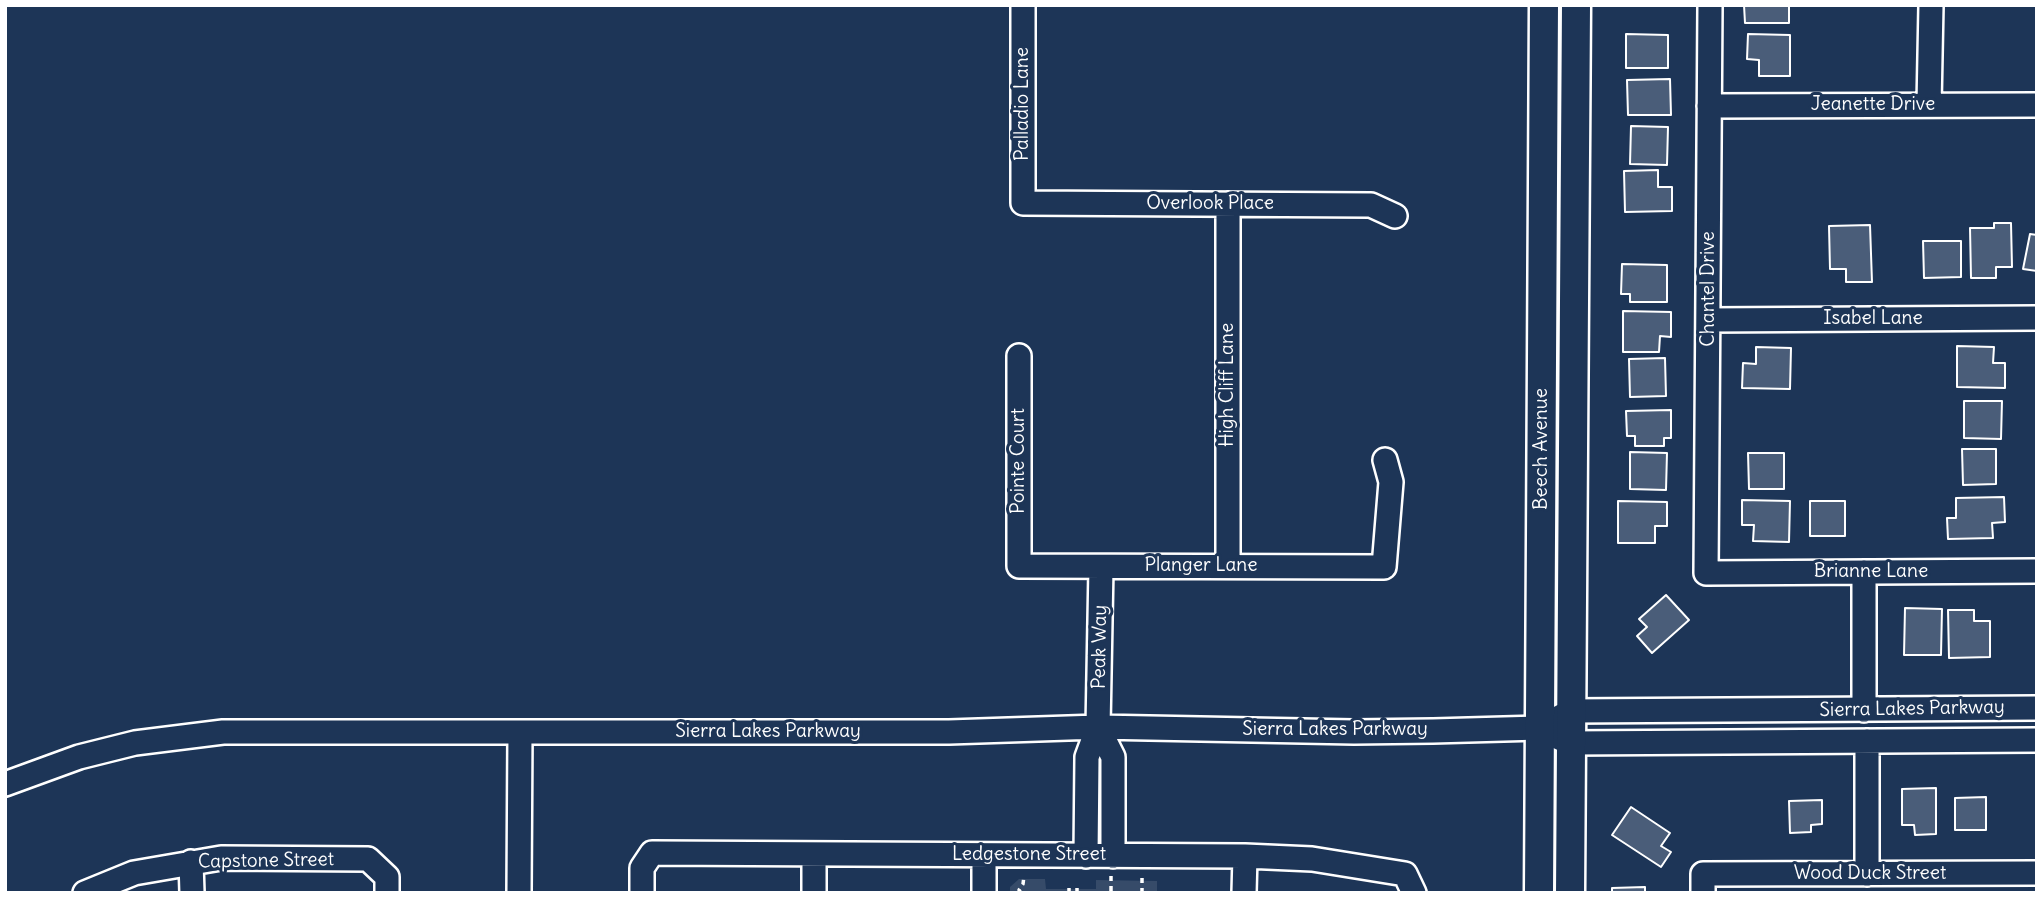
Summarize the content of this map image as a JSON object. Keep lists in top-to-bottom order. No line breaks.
{"streets":{"main road":["Beech Avenue"],"street":["Palladio Lane","Jeanette Drive","Overlook Place","Chantel Drive","Isabel Lane","High Cliff Lane","Pointe Court","Planger Lane","Brianne Lane","Peak Way","Sierra Lakes Parkway","Ledgestone Street","Capstone Street","Wood Duck Street"]},"crossings":[["Palladio Lane","Overlook Place"],["Jeanette Drive","Chantel Drive"],["Overlook Place","High Cliff Lane"],["Chantel Drive","Isabel Lane"],["Chantel Drive","Brianne Lane"],["High Cliff Lane","Planger Lane"],["Beech Avenue","Sierra Lakes Parkway"],["Pointe Court","Planger Lane"],["Planger Lane","Peak Way"],["Peak Way","Sierra Lakes Parkway"],["Peak Way","Ledgestone Street"]]}
